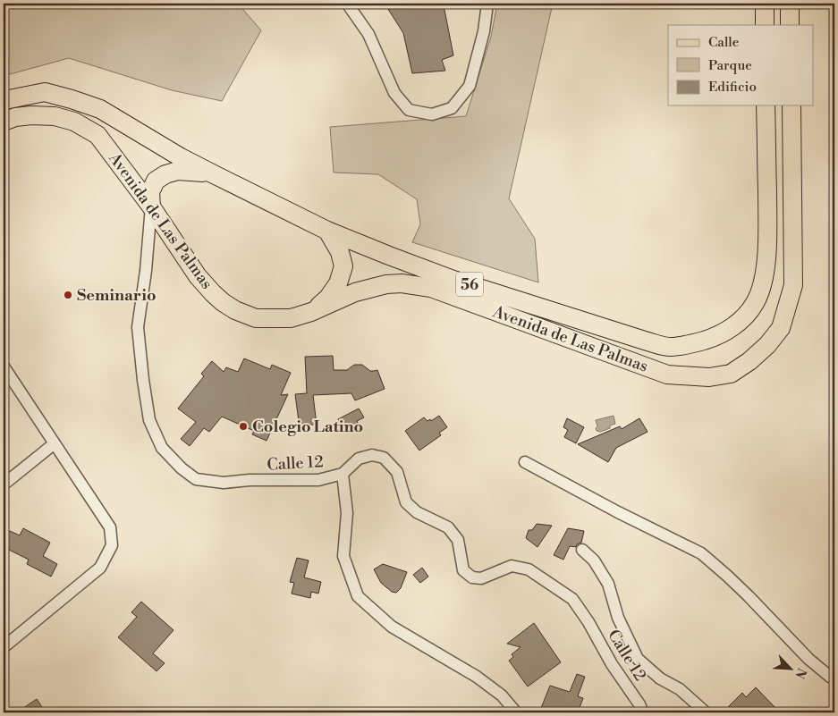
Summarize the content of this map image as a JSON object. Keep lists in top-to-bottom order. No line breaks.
{"streets":{"main road":["Avenida de Las Palmas","56"],"street":["Calle 12"]},"crossings":[["Avenida de Las Palmas","Calle 12"]],"places":["Seminario","Colegio Latino"],"legend":["Calle","Parque","Edificio"],"north":"bottom right"}
